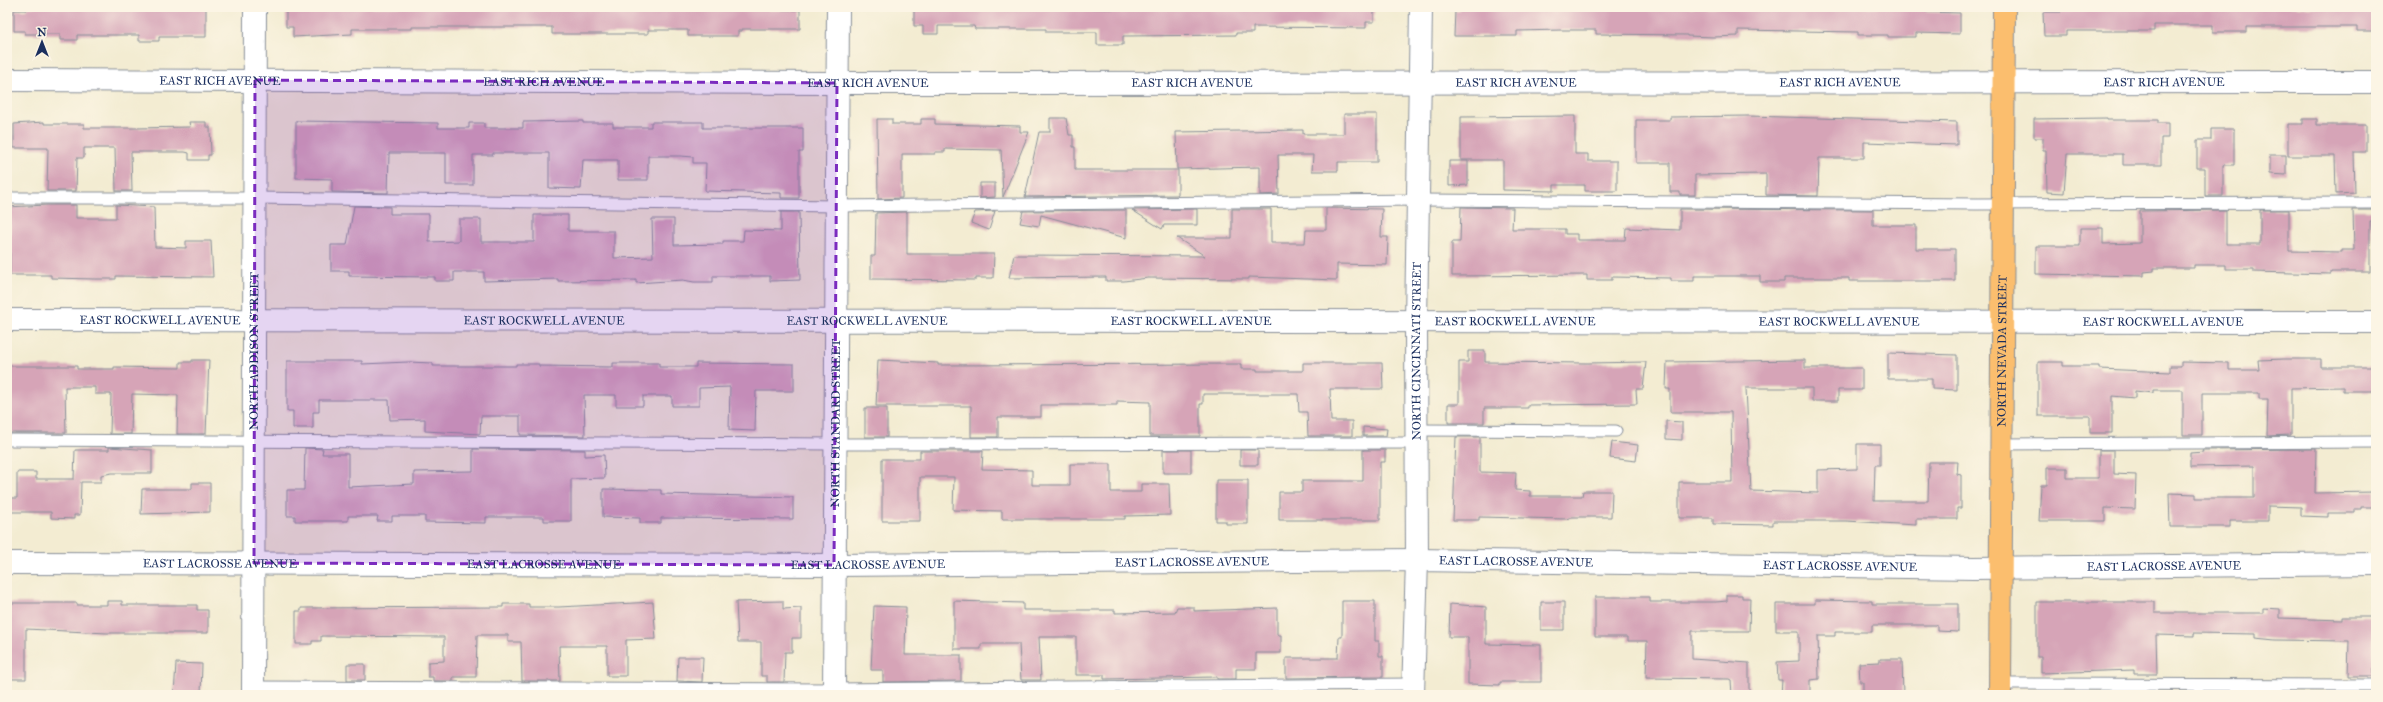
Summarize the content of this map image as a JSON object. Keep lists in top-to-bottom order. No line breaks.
{"streets":{"main road":["NORTH NEVADA STREET"],"street":["EAST RICH AVENUE","EAST ROCKWELL AVENUE","NORTH ADDISON STREET","NORTH CINCINNATI STREET","NORTH STANDARD STREET","EAST LACROSSE AVENUE"]},"crossings":[["EAST RICH AVENUE","NORTH ADDISON STREET"],["EAST RICH AVENUE","NORTH CINCINNATI STREET"],["EAST RICH AVENUE","NORTH NEVADA STREET"],["EAST RICH AVENUE","NORTH STANDARD STREET"],["EAST ROCKWELL AVENUE","NORTH ADDISON STREET"],["EAST ROCKWELL AVENUE","NORTH CINCINNATI STREET"],["EAST ROCKWELL AVENUE","NORTH NEVADA STREET"],["EAST ROCKWELL AVENUE","NORTH STANDARD STREET"],["NORTH ADDISON STREET","EAST LACROSSE AVENUE"],["NORTH CINCINNATI STREET","EAST LACROSSE AVENUE"],["NORTH NEVADA STREET","EAST LACROSSE AVENUE"],["NORTH STANDARD STREET","EAST LACROSSE AVENUE"]],"north":"top"}
